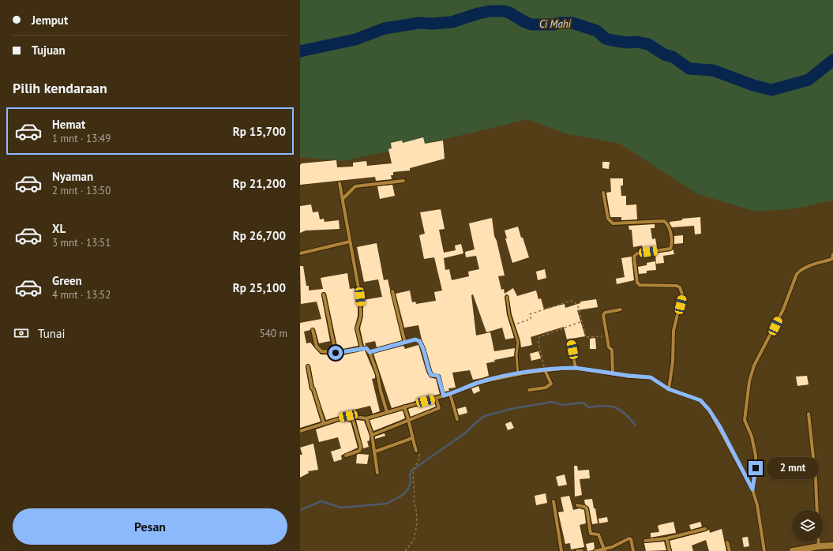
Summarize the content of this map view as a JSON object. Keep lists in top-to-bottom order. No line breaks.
{"water":["Ci Mahi"],"page":{"banner":["Jemput","Tujuan"],"heading":"Pilih kendaraan","list":[{"name":"Hemat","note":"1 mnt · 13:49","value":"Rp 15,700"},{"name":"Nyaman","note":"2 mnt · 13:50","value":"Rp 21,200"},{"name":"XL","note":"3 mnt · 13:51","value":"Rp 26,700"},{"name":"Green","note":"4 mnt · 13:52","value":"Rp 25,100"}],"pay":["Tunai","540 m"],"bubble":"2 mnt","buttons":"Pesan"}}
